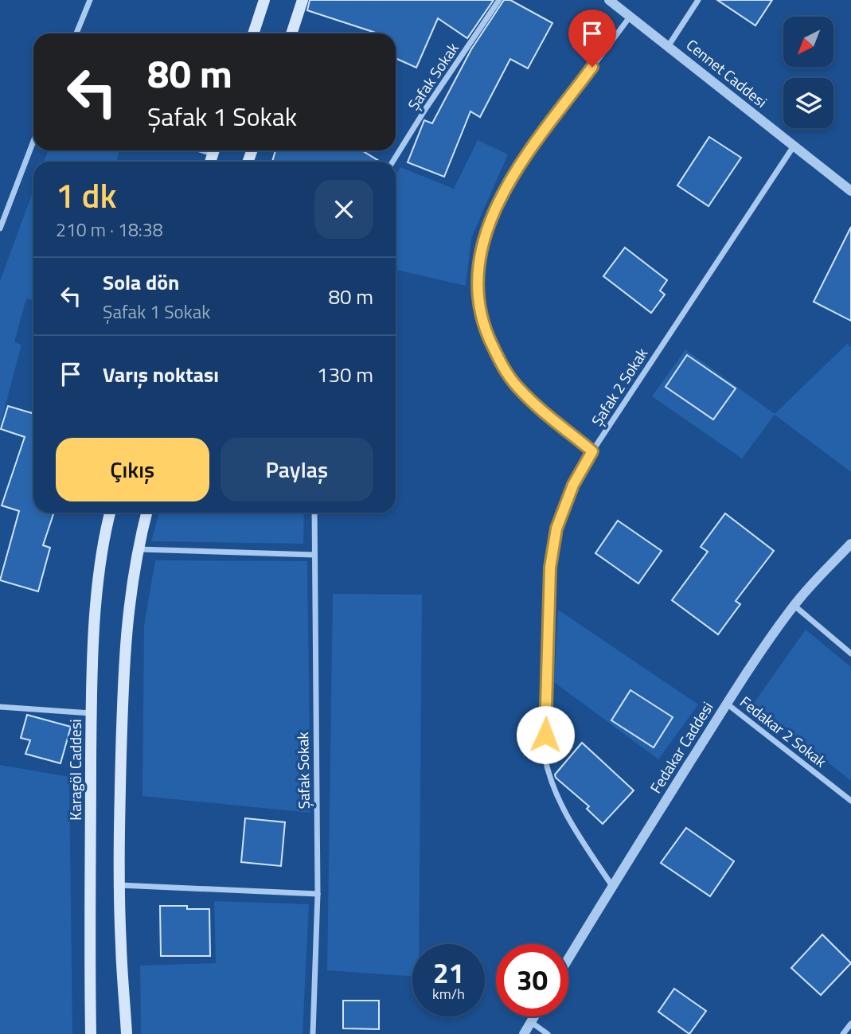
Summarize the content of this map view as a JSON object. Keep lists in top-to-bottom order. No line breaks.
{"streets":{"main road":["Karagöl Caddesi"],"street":["Cennet Caddesi","Şafak Sokak","Şafak 2 Sokak","Fedakar 2 Sokak","Fedakar Caddesi"]},"crossings":[["Cennet Caddesi","Şafak 2 Sokak"],["Şafak 2 Sokak","Fedakar Caddesi"],["Fedakar 2 Sokak","Fedakar Caddesi"]],"north":"bottom left","page":{"turn":["80 m","Şafak 1 Sokak"],"heading":["1 dk","210 m · 18:38"],"list":[{"name":"Sola dön","note":"Şafak 1 Sokak","value":"80 m"},{"name":"Varış noktası","value":"130 m"}],"buttons":["Çıkış","Paylaş"],"speed":"21 km/h","limit":"30"}}
